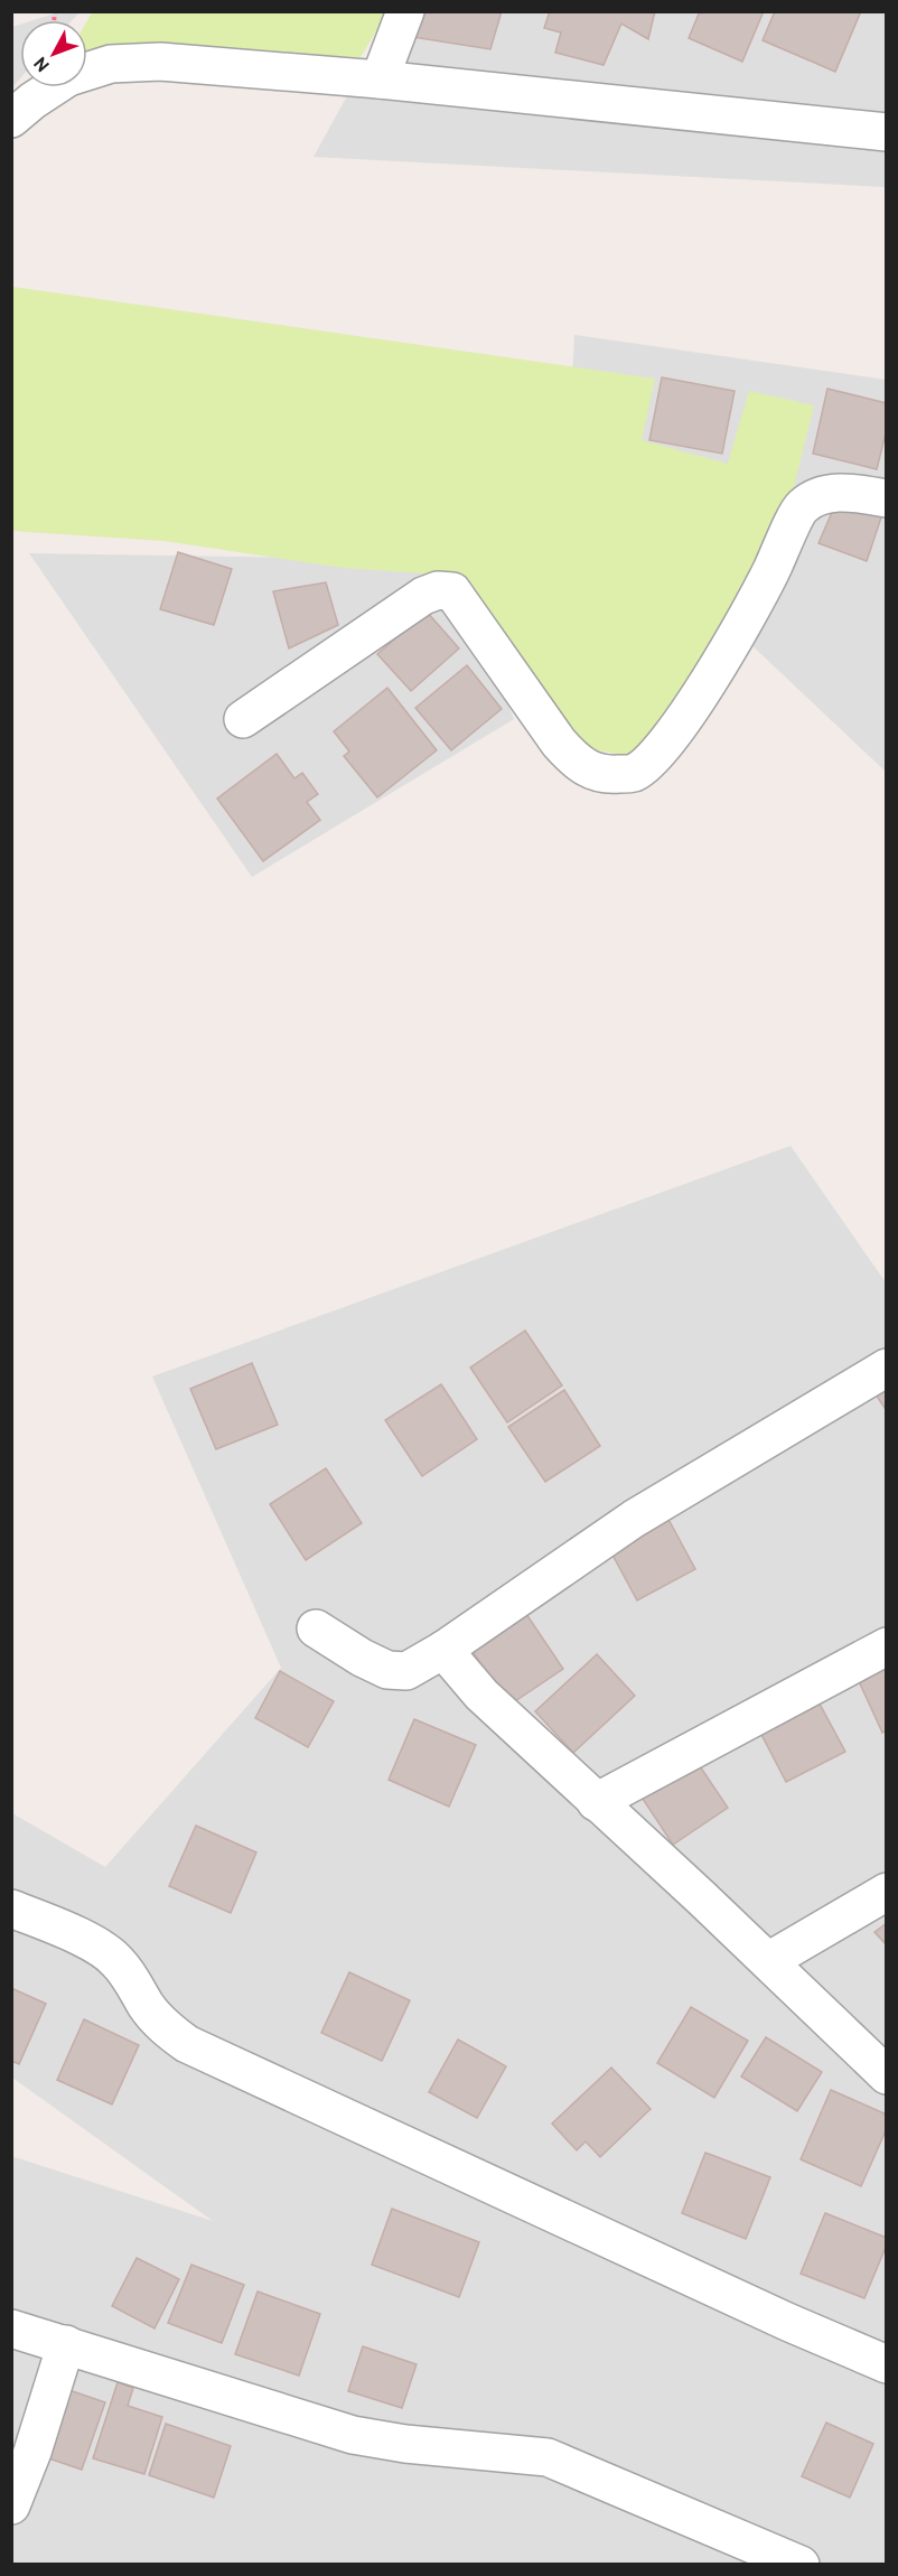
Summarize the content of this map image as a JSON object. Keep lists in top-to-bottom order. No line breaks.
{"north":"bottom left"}
